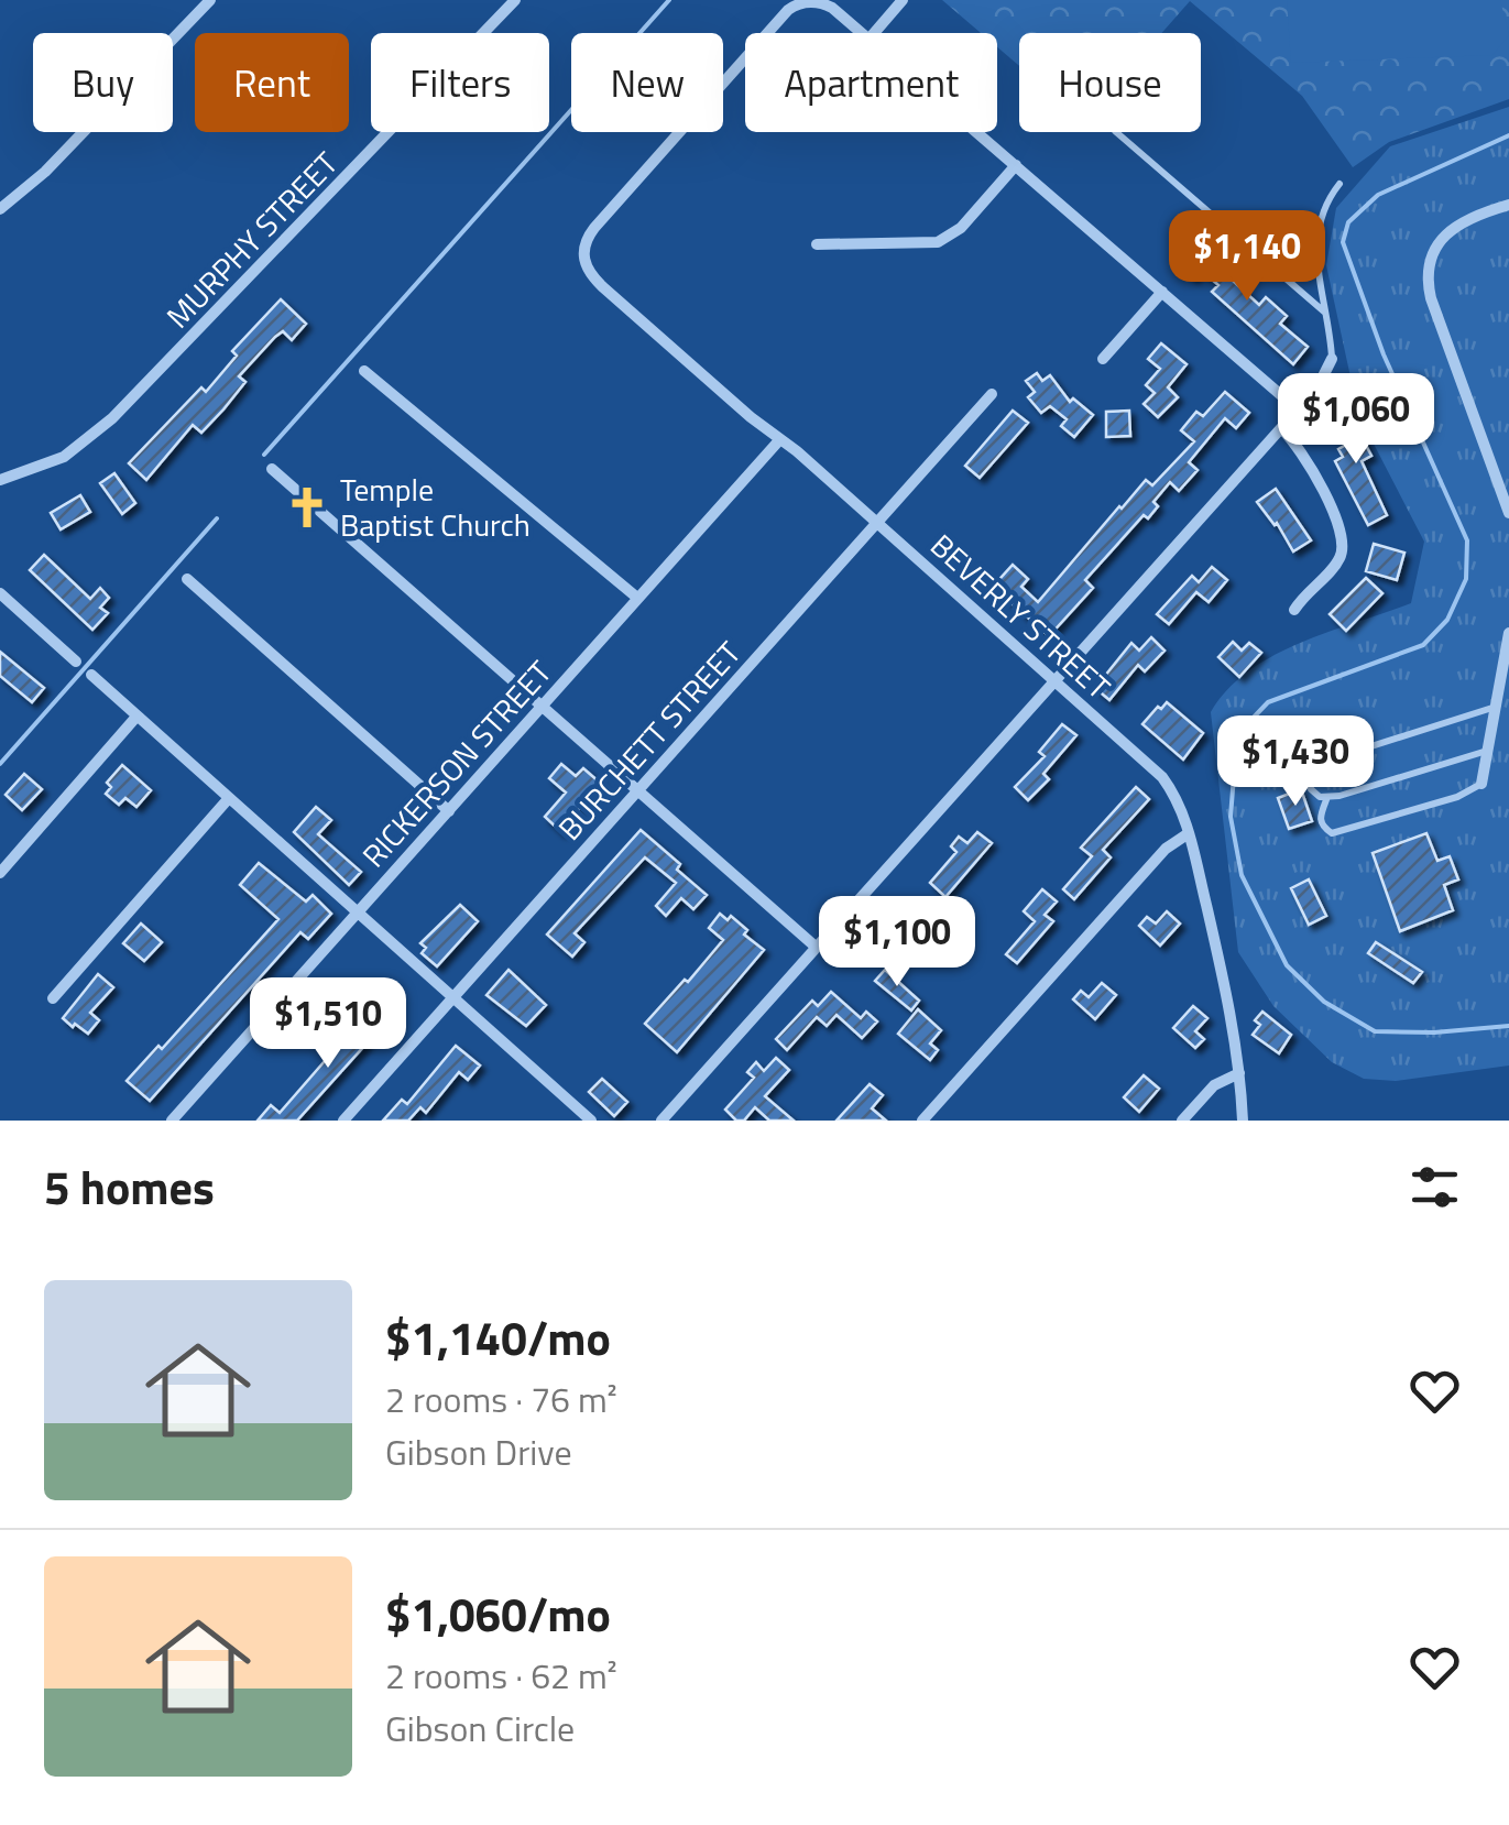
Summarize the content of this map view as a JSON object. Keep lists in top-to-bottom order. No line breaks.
{"streets":{"street":["MURPHY STREET","BEVERLY STREET","BURCHETT STREET","RICKERSON STREET"]},"crossings":[["BEVERLY STREET","BURCHETT STREET"],["BEVERLY STREET","RICKERSON STREET"]],"places":{"church":["Temple Baptist Church"]},"page":{"chip":["Buy","Rent","Filters","New","Apartment","House"],"price":["$1,140","$1,060","$1,430","$1,100","$1,510"],"heading":"5 homes","list":[{"name":"$1,140/mo","note":"2 rooms · 76 m² · Gibson Drive"},{"name":"$1,060/mo","note":"2 rooms · 62 m² · Gibson Circle"}]}}
